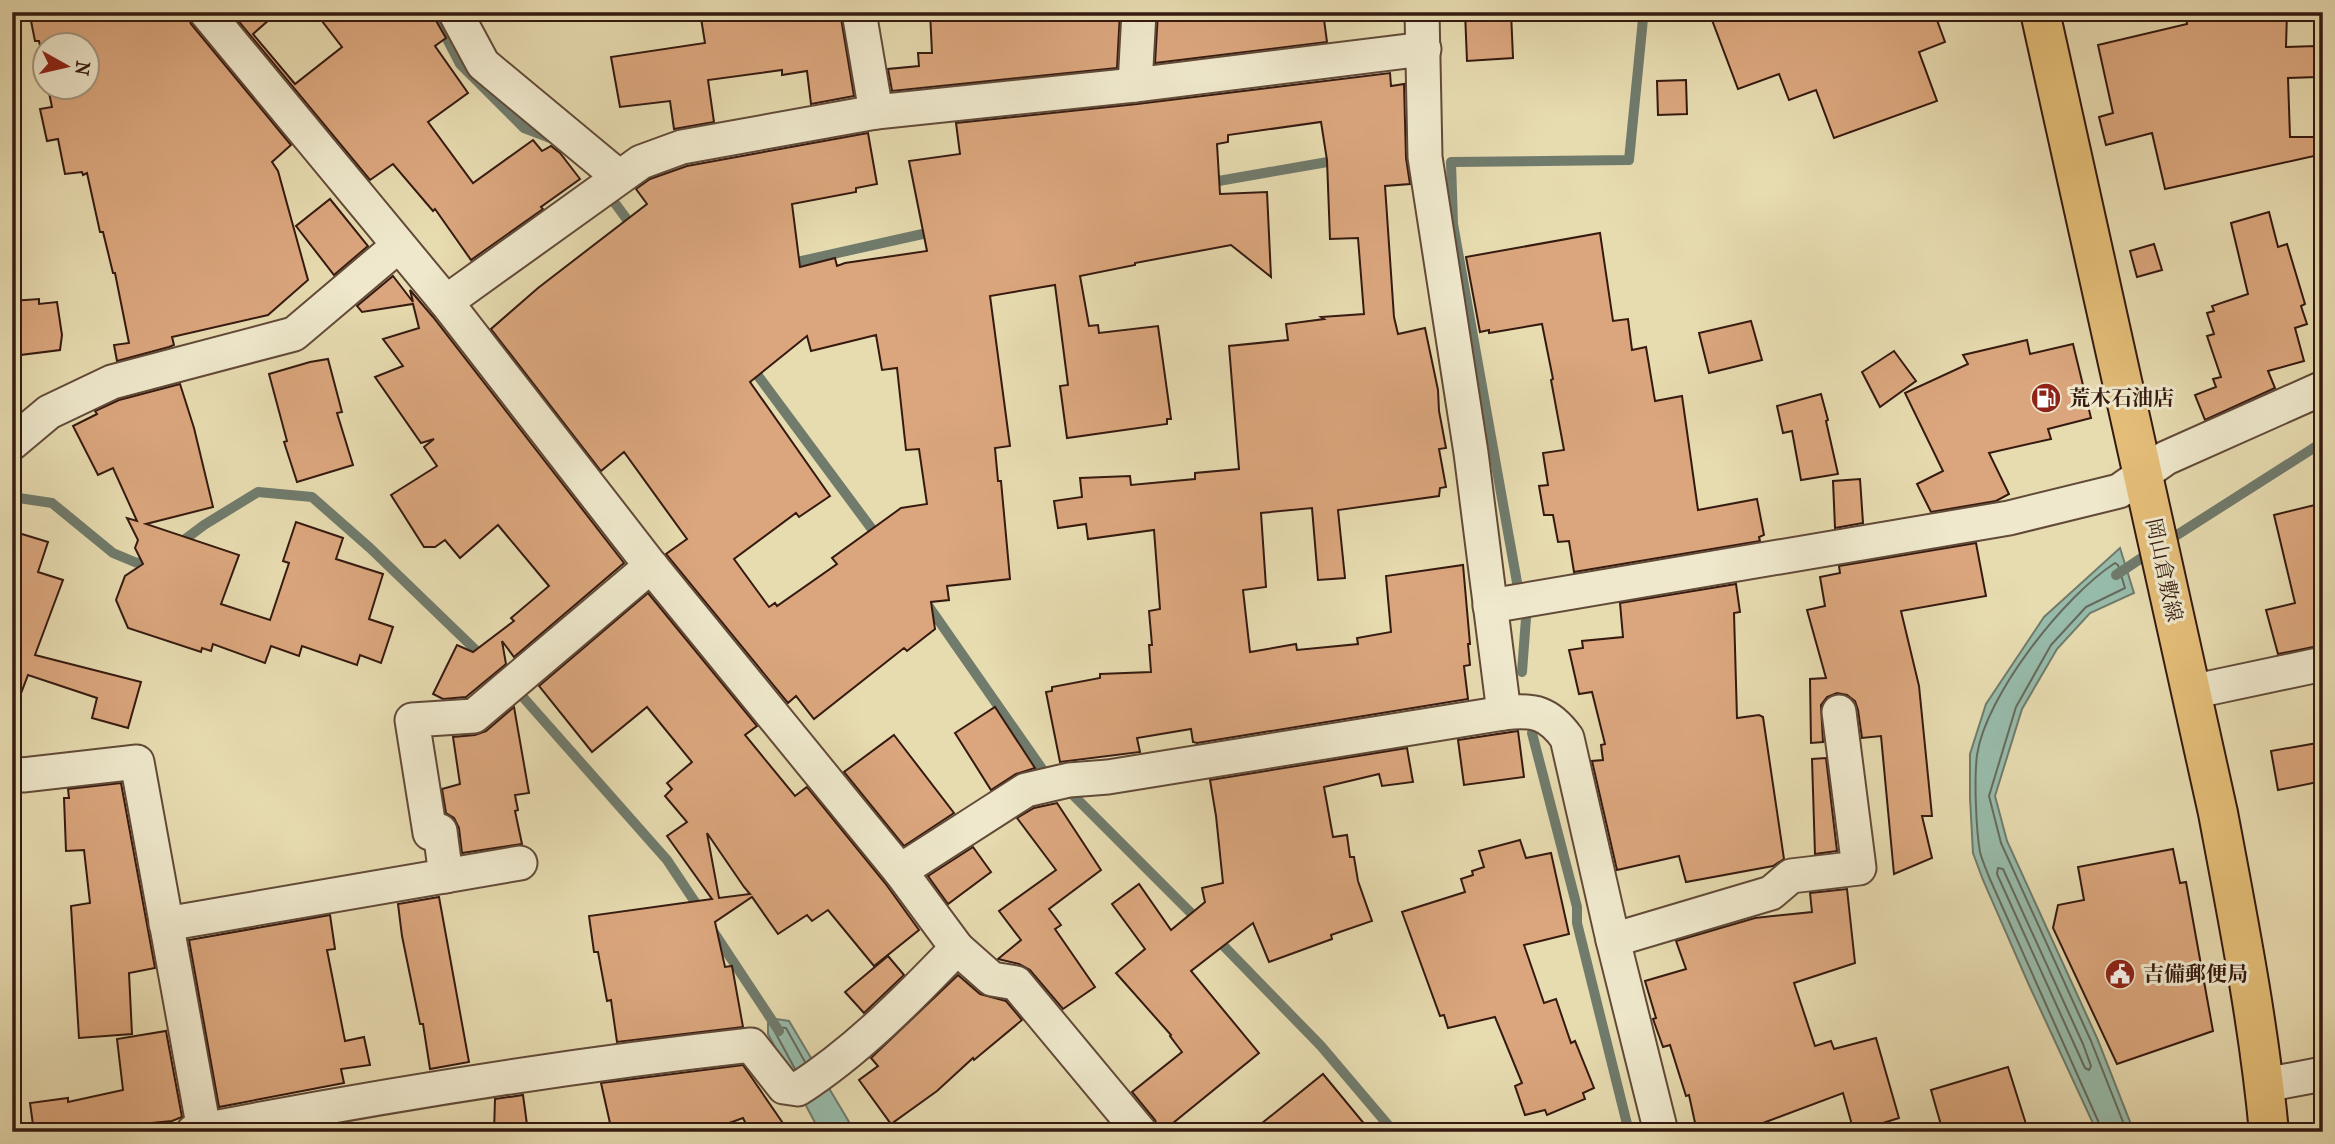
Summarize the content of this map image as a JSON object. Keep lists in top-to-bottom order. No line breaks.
{"streets":{"main road":["岡山倉敷線"]},"places":{"fuel station":["荒木石油店"],"public building":["吉備郵便局"]},"north":"right"}
